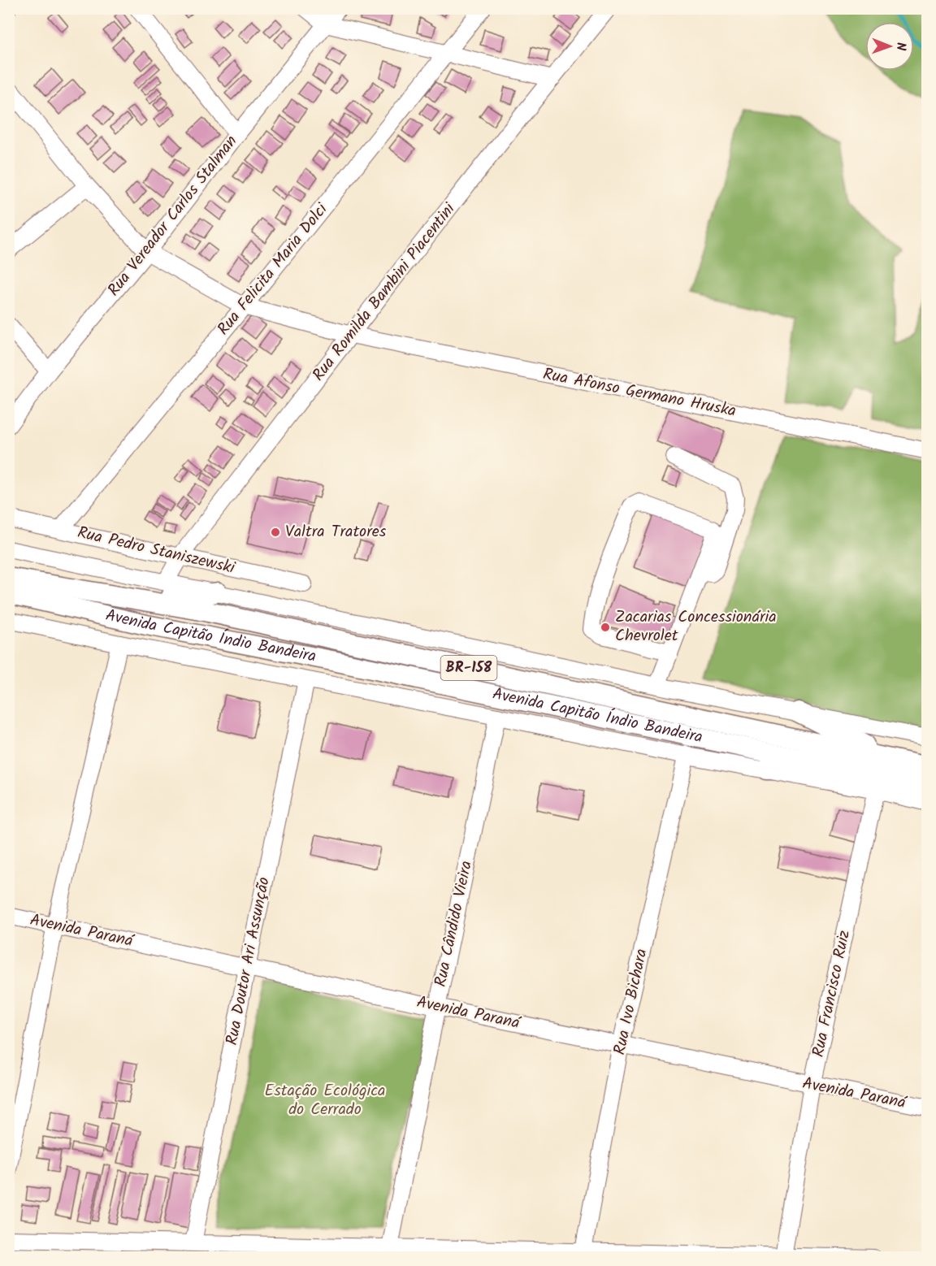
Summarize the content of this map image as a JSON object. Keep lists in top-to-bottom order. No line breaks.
{"streets":{"main road":["Avenida Capitão Índio Bandeira","BR-158"],"street":["Rua Vereador Carlos Stalman","Rua Felicita Maria Dolci","Rua Romilda Bambini Piacentini","Rua Afonso Germano Hruska","Rua Pedro Staniszewski","Rua Cândido Vieira","Avenida Paraná","Rua Doutor Ari Assunção","Rua Francisco Ruiz","Rua Ivo Bichara"]},"crossings":[["Rua Vereador Carlos Stalman","Rua Afonso Germano Hruska"],["Rua Felicita Maria Dolci","Rua Afonso Germano Hruska"],["Rua Felicita Maria Dolci","Rua Pedro Staniszewski"],["Rua Romilda Bambini Piacentini","Rua Afonso Germano Hruska"],["Rua Romilda Bambini Piacentini","Rua Pedro Staniszewski"],["Rua Cândido Vieira","Avenida Paraná"],["Avenida Paraná","Rua Doutor Ari Assunção"],["Avenida Paraná","Rua Francisco Ruiz"],["Avenida Paraná","Rua Ivo Bichara"]],"parks":["Estação Ecológica do Cerrado"],"places":["Valtra Tratores","Zacarias Concessionária Chevrolet"],"north":"right"}
